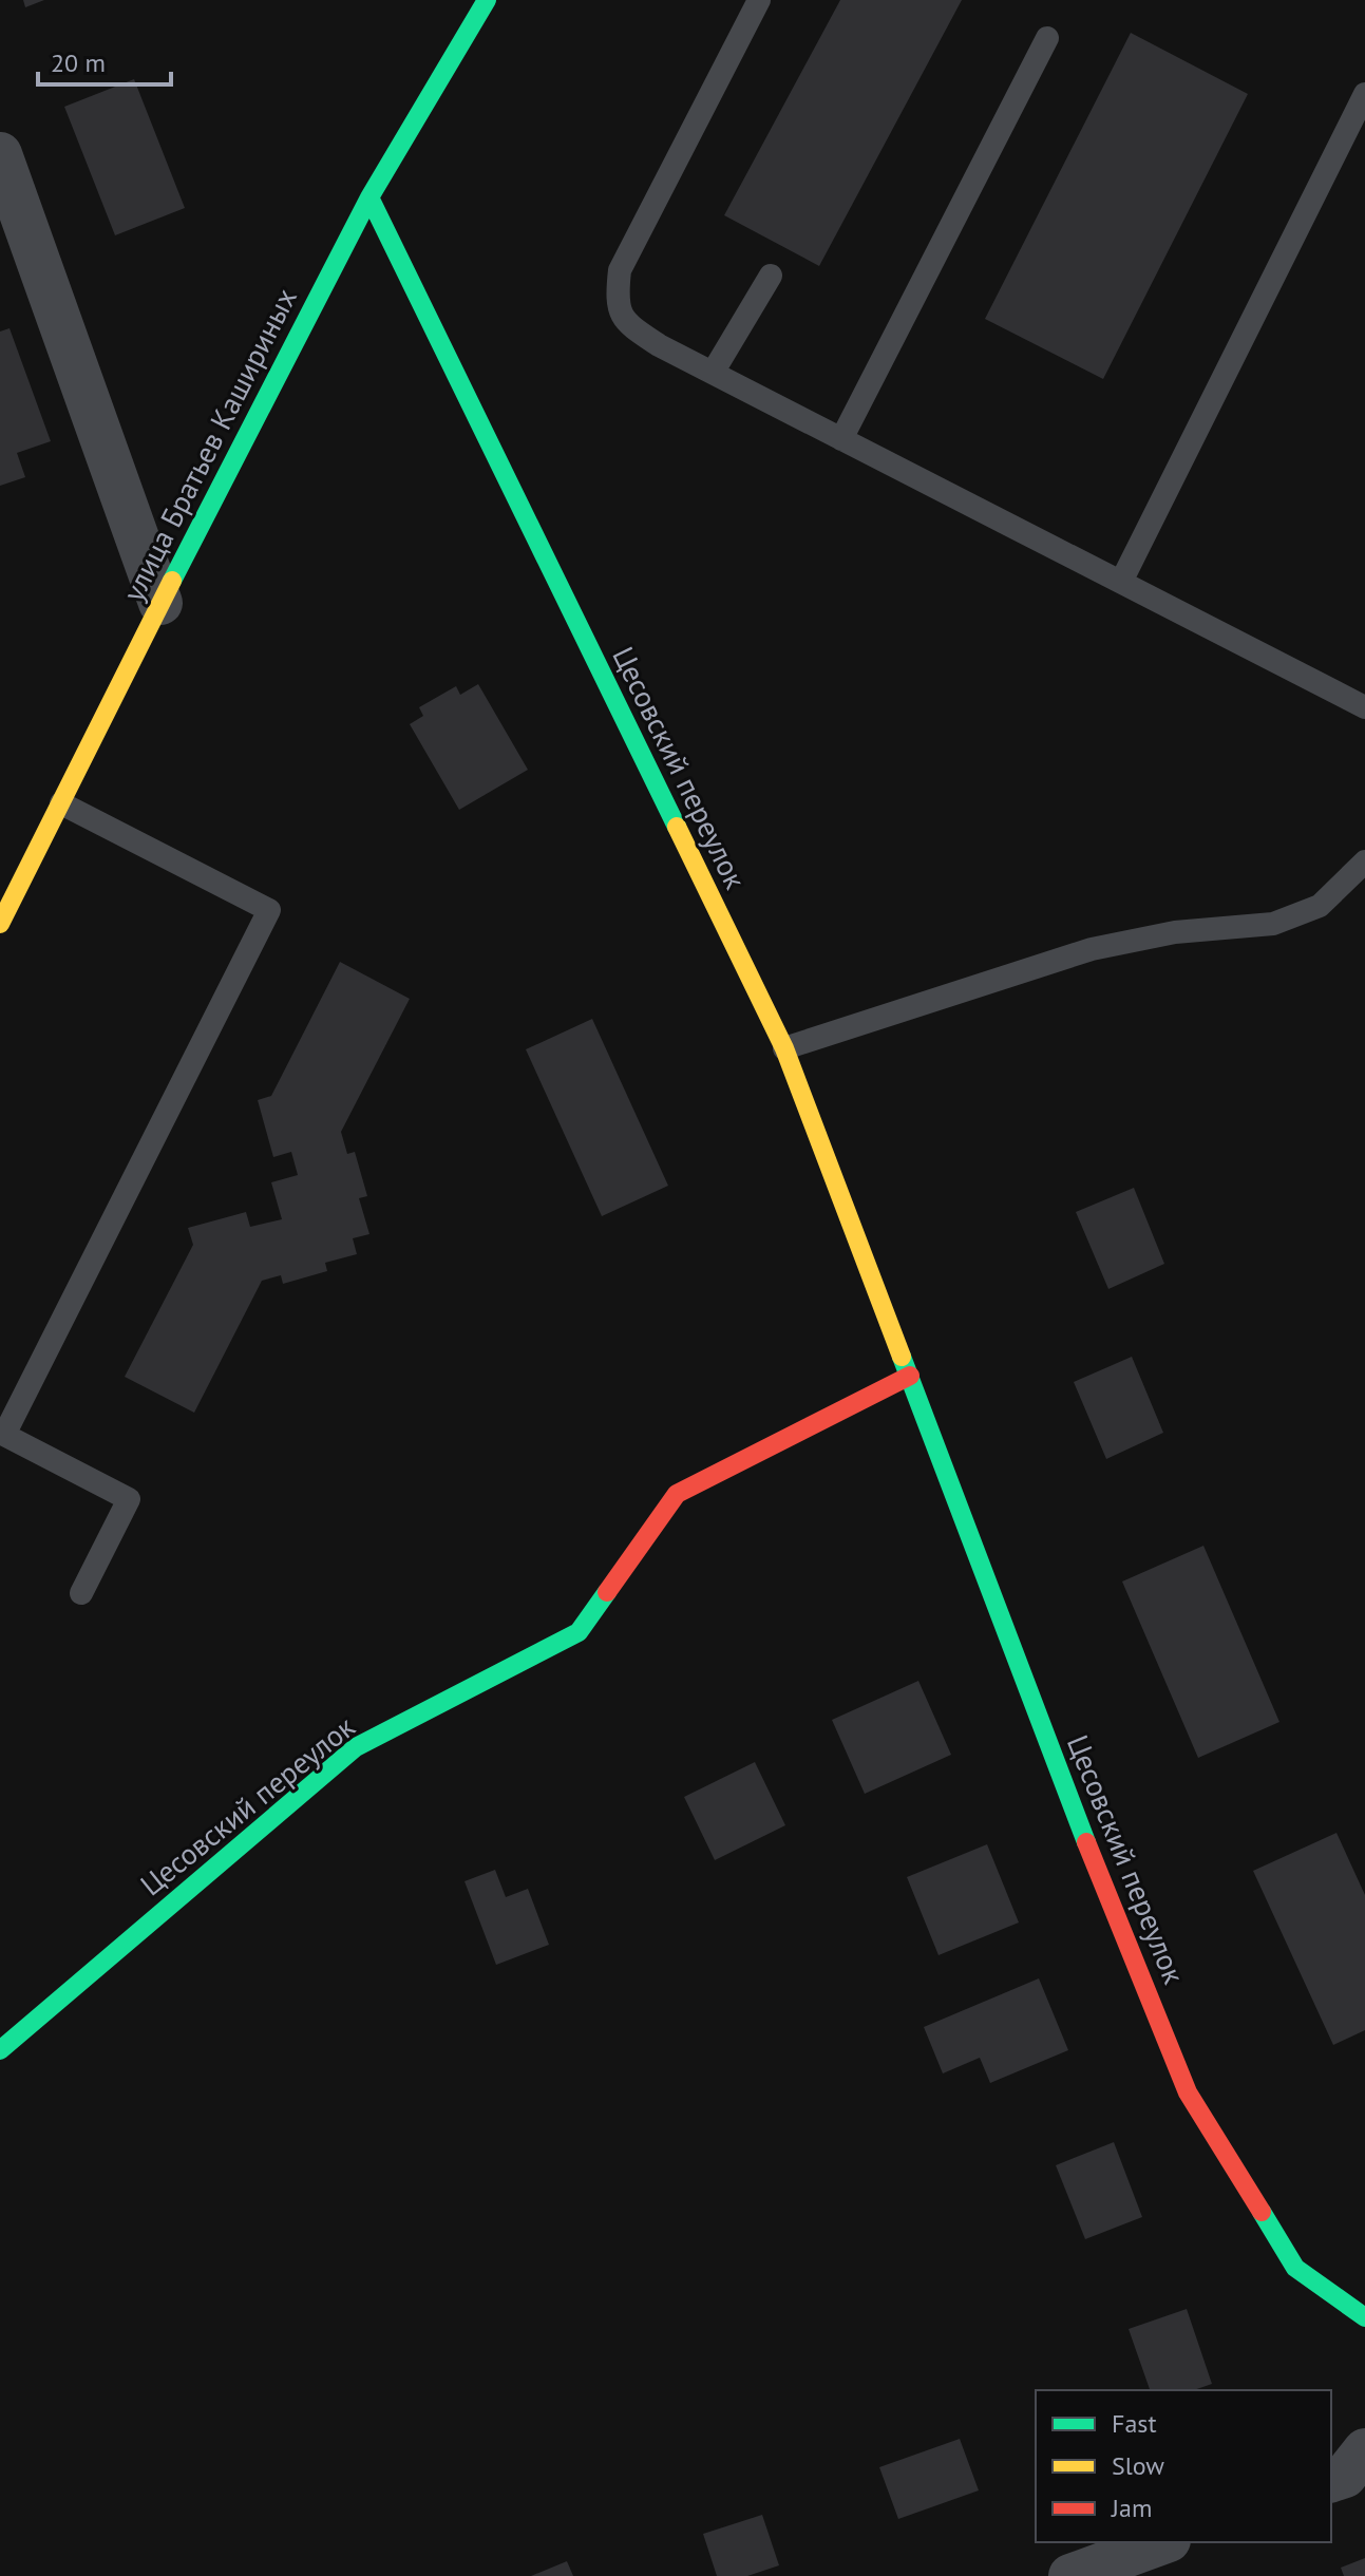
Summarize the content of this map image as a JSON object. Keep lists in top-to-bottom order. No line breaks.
{"streets":{"street":["улица Братьев Кашириных","Цесовский переулок"]},"crossings":[["улица Братьев Кашириных","Цесовский переулок"]],"legend":["Fast","Slow","Jam"],"scale_bar":"20 m"}
